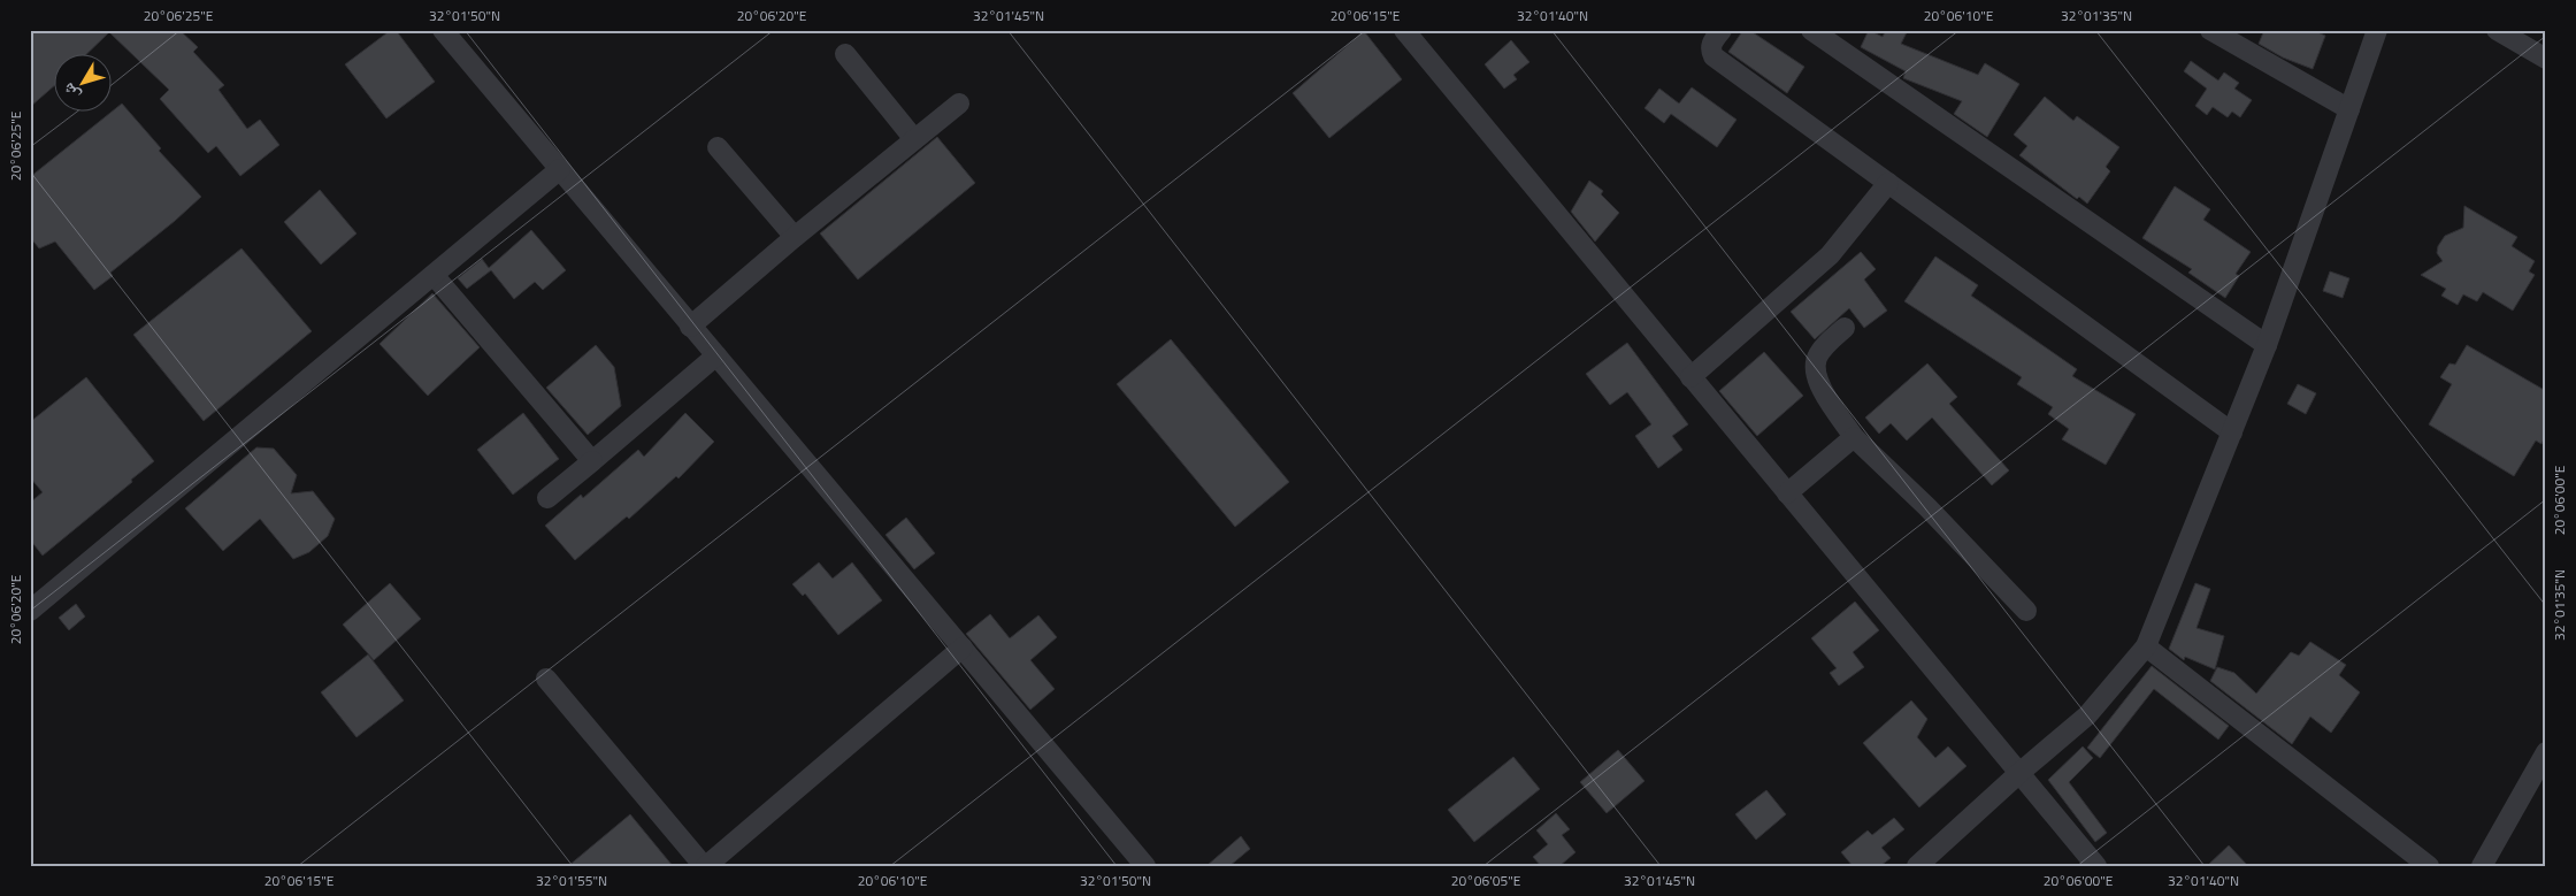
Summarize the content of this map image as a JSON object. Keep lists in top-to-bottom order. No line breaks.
{"north":"bottom left","coordinates":["20°06'25\"E","32°01'50\"N","20°06'20\"E","32°01'45\"N","20°06'15\"E","32°01'40\"N","20°06'10\"E","32°01'35\"N","20°06'00\"E","32°01'55\"N","20°06'05\"E"]}
